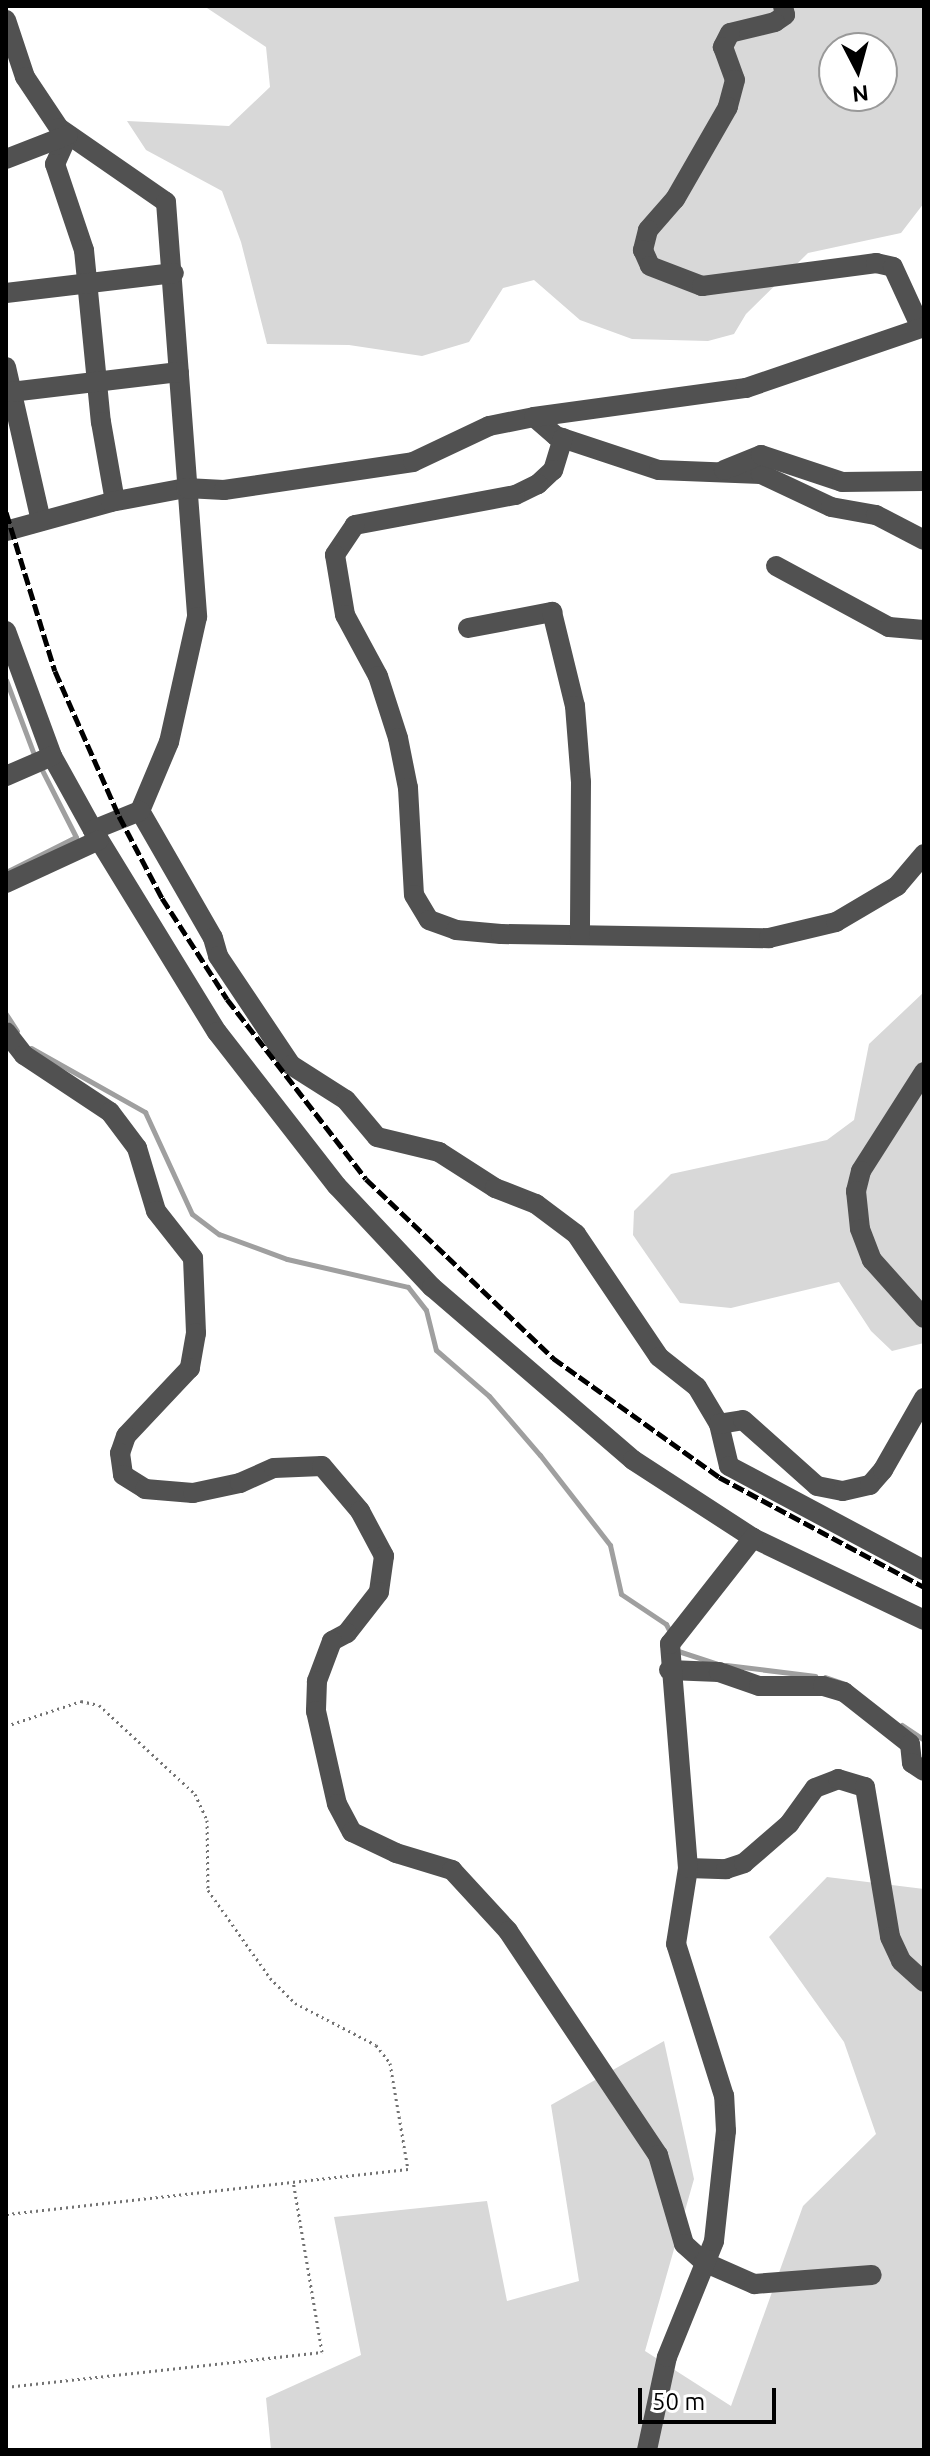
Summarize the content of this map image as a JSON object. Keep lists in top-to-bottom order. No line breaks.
{"scale_bar":"50 m","north":"bottom"}
